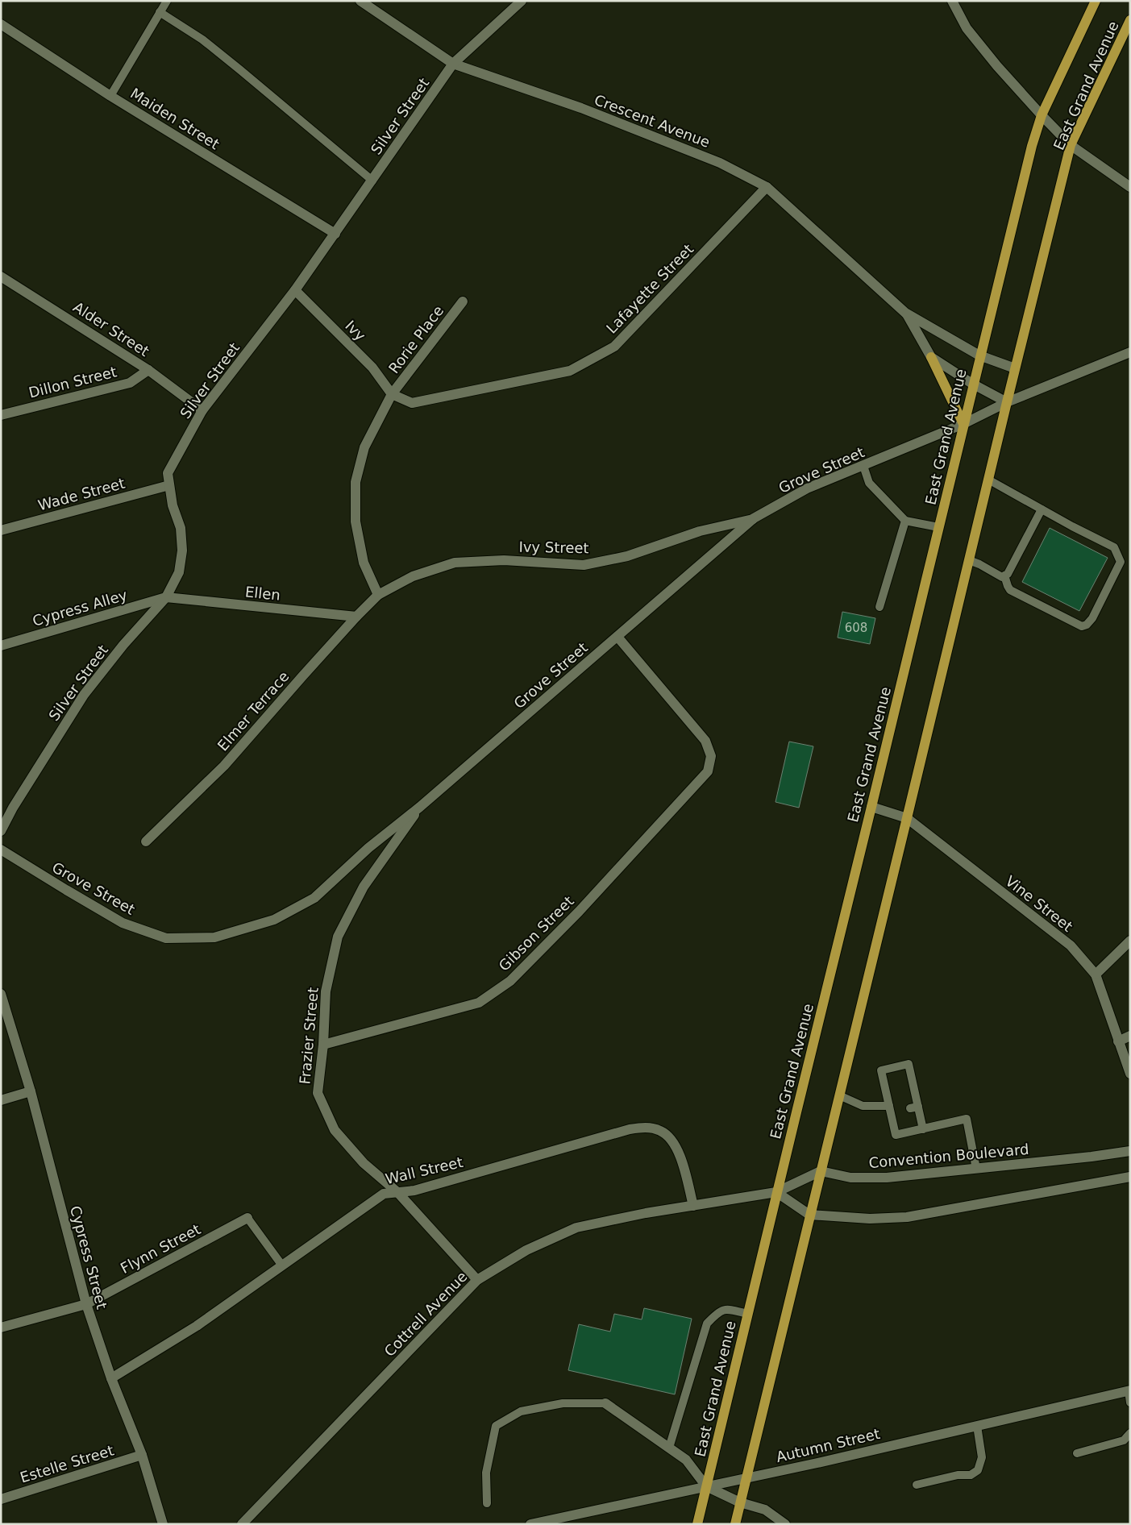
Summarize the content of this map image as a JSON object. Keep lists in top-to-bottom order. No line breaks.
{"streets":{"main road":["East Grand Avenue"],"street":["Silver Street","Maiden Street","Crescent Avenue","Lafayette Street","Alder Street","Ivy","Rorie Place","Dillon Street","Grove Street","Wade Street","Ivy Street","Ellen","Cypress Alley","Elmer Terrace","Vine Street","Gibson Street","Frazier Street","Convention Boulevard","Wall Street","Flynn Street","Cypress Street","Cottrell Avenue","Autumn Street","Estelle Street"]},"crossings":[["East Grand Avenue","Crescent Avenue"],["East Grand Avenue","Grove Street"],["East Grand Avenue","Vine Street"],["East Grand Avenue","Convention Boulevard"],["East Grand Avenue","Cottrell Avenue"],["East Grand Avenue","Autumn Street"],["Silver Street","Maiden Street"],["Silver Street","Crescent Avenue"],["Silver Street","Alder Street"],["Silver Street","Ivy"],["Silver Street","Wade Street"],["Silver Street","Ellen"],["Silver Street","Cypress Alley"],["Crescent Avenue","Lafayette Street"],["Crescent Avenue","Grove Street"],["Lafayette Street","Ivy"],["Lafayette Street","Rorie Place"],["Alder Street","Dillon Street"],["Ivy","Rorie Place"],["Rorie Place","Ivy Street"],["Rorie Place","Elmer Terrace"],["Grove Street","Ivy Street"],["Grove Street","Gibson Street"],["Grove Street","Frazier Street"],["Ivy Street","Elmer Terrace"],["Ellen","Cypress Alley"],["Ellen","Elmer Terrace"],["Gibson Street","Frazier Street"],["Frazier Street","Wall Street"],["Frazier Street","Cottrell Avenue"],["Wall Street","Cypress Street"],["Wall Street","Cottrell Avenue"],["Flynn Street","Cypress Street"],["Cypress Street","Estelle Street"]],"house_numbers":["608"]}
